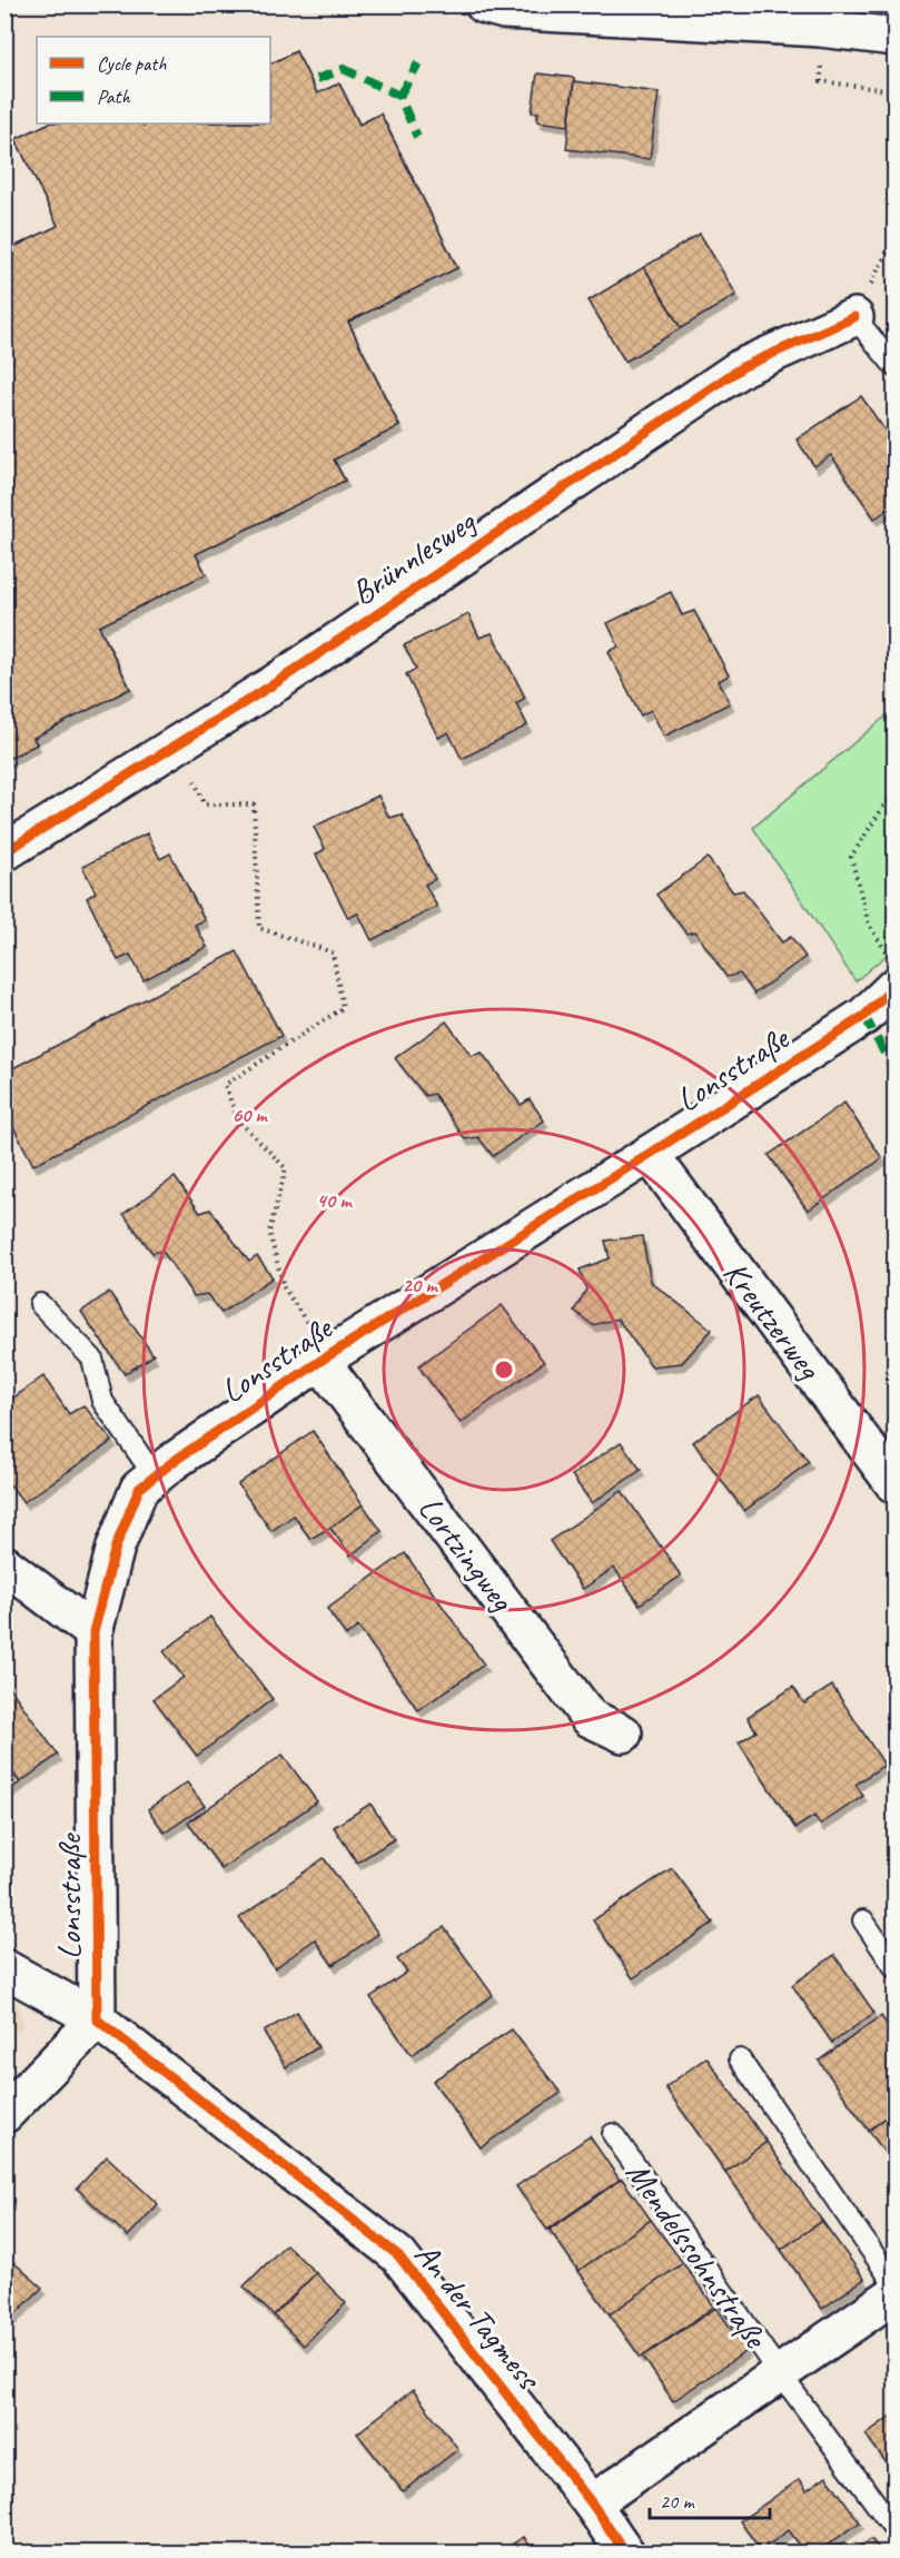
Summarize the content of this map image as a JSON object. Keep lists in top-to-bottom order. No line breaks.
{"streets":{"street":["Brünnlesweg","Lonsstraße","Kreutzerweg","Lortzingweg","Mendelssohnstraße","An der Tagmess"]},"crossings":[["Lonsstraße","Kreutzerweg"],["Lonsstraße","Lortzingweg"],["Lonsstraße","An der Tagmess"],["Mendelssohnstraße","An der Tagmess"]],"legend":["Cycle path","Path"],"scale_bar":"20 m","rings":["60 m","40 m","20 m"]}
